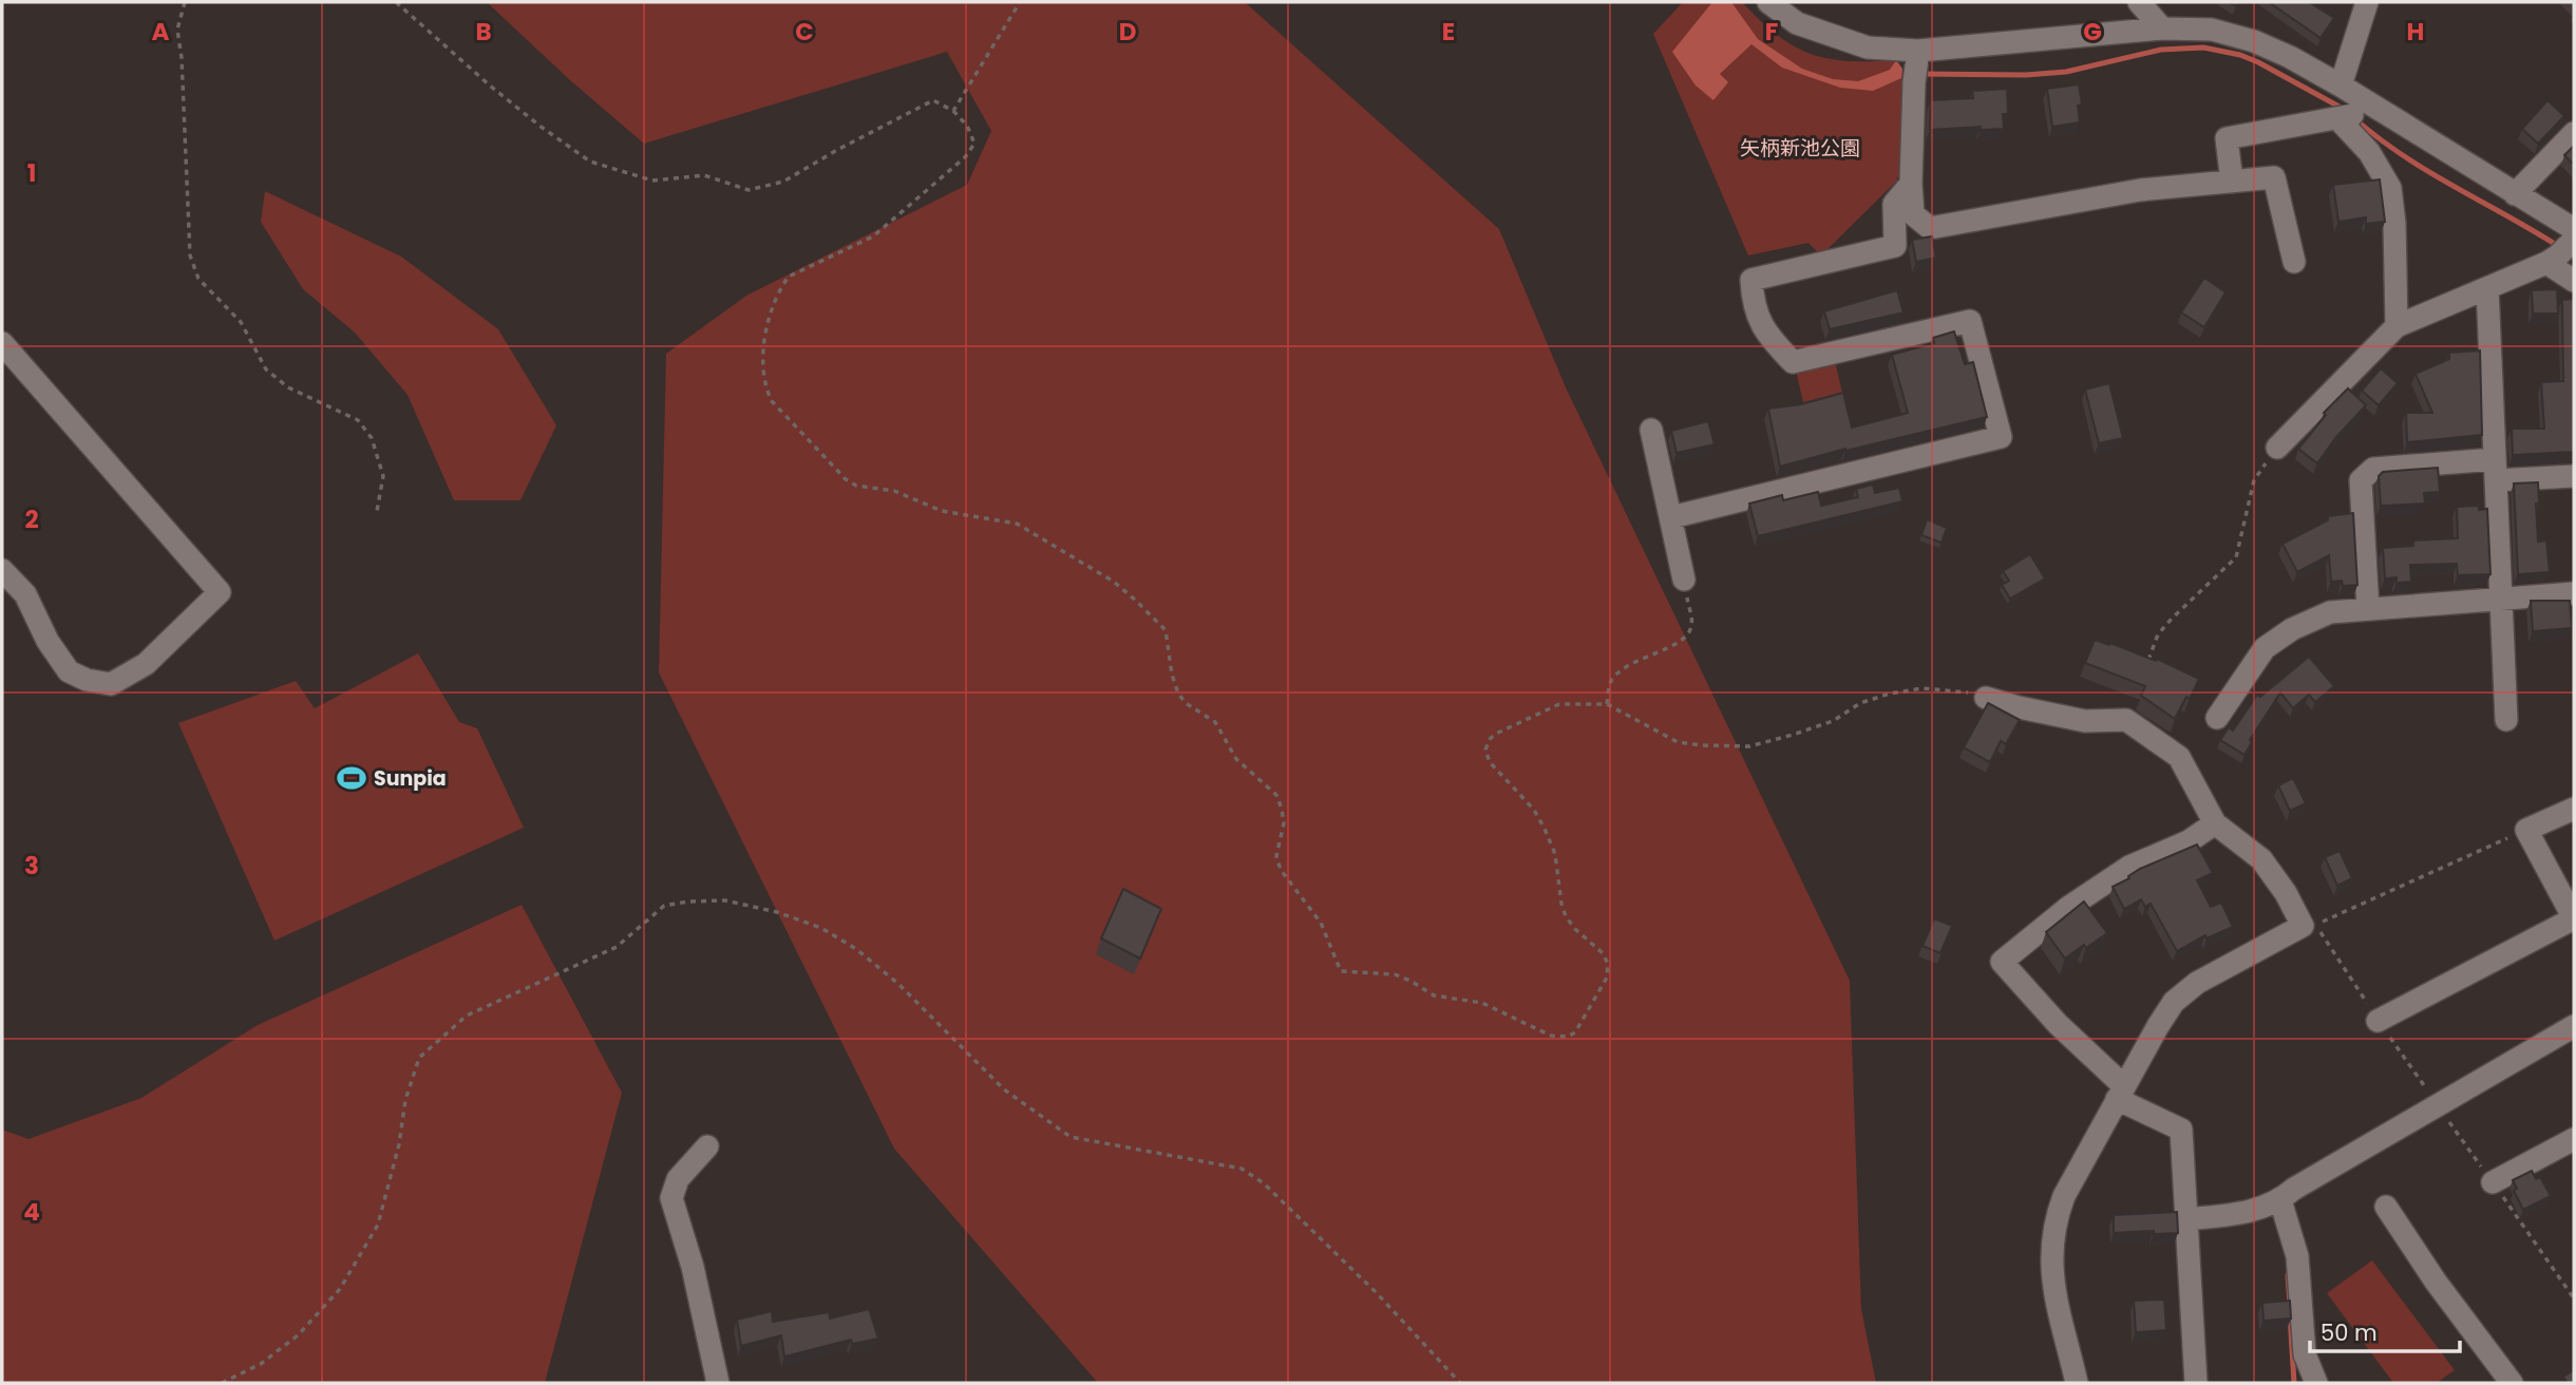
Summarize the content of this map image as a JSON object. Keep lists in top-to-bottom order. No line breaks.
{"parks":["矢柄新池公園"],"places":{"sports":["Sunpia"]},"scale_bar":"50 m","grid":{"columns":["A","B","C","D","E","F","G","H"],"rows":["1","2","3","4"]}}
